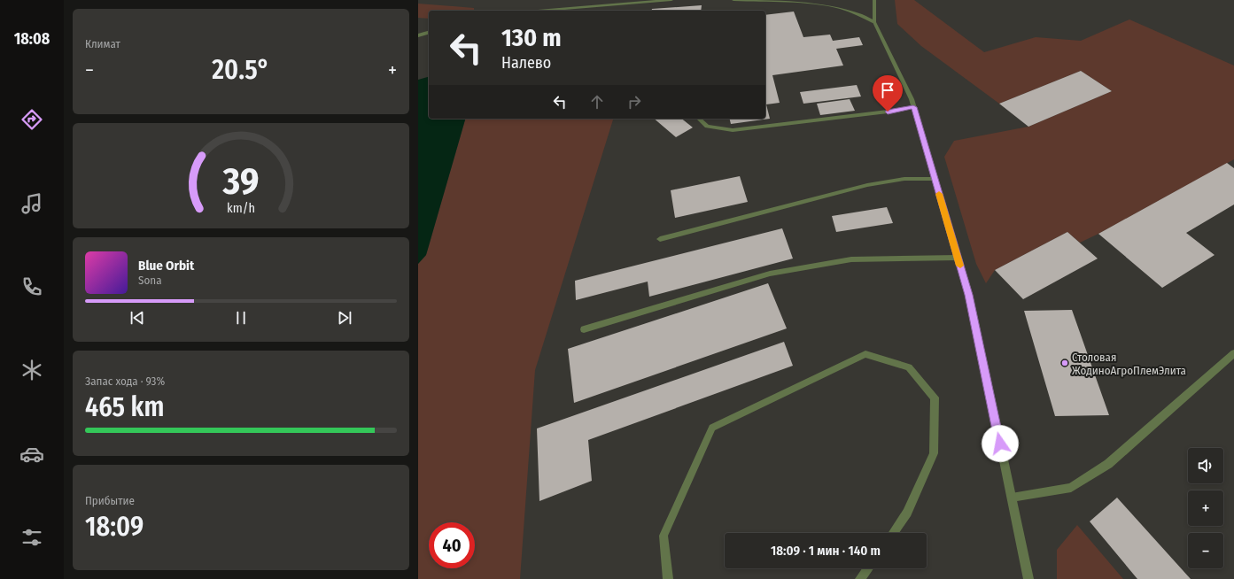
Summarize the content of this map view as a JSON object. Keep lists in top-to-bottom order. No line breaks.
{"places":["Столовая ЖодиноАгроПлемЭлита"],"page":{"tabs":"18:08","tile":["Климат",["Запас хода · 93%","465 km"],["Прибытие","18:09"]],"turn":["130 m","Налево"],"heat":["−","20.5°","+"],"song":["Blue Orbit","Sona"],"map_buttons":["+","−"],"limit":"40","trip":"18:09 · 1 мин · 140 m","gauge":["39","km/h"]}}
